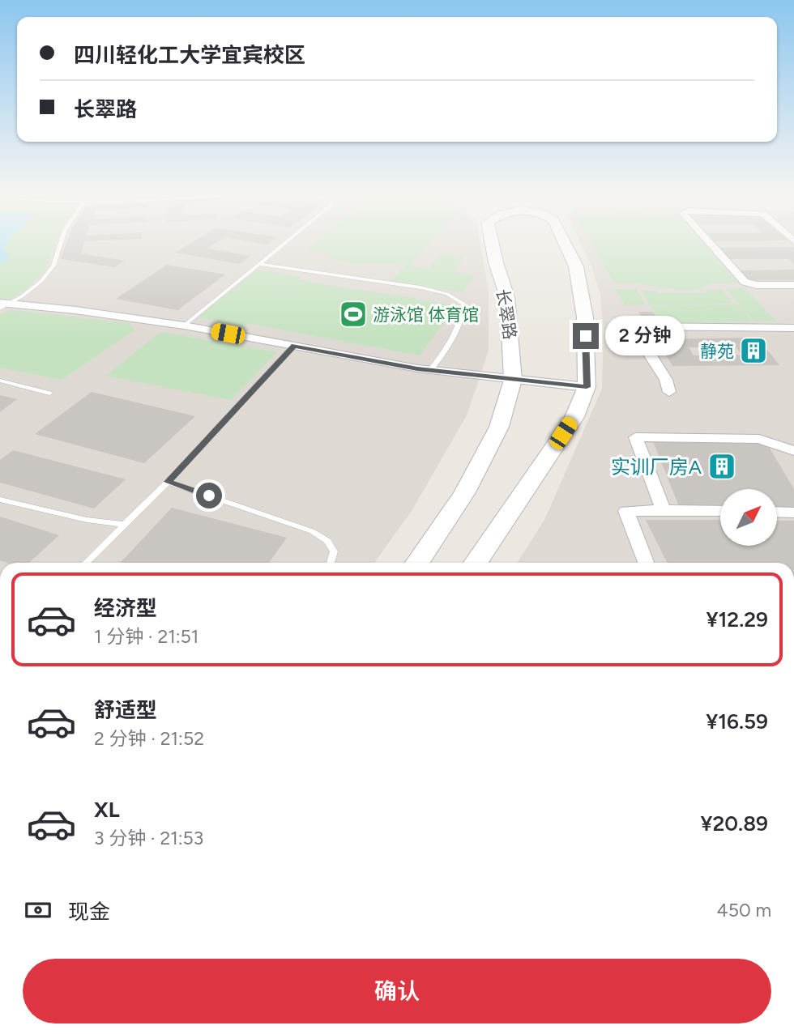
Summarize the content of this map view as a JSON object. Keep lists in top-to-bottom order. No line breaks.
{"streets":{"main road":["长翠路"]},"places":{"sports":["游泳馆 体育馆"],"building":["静苑","实训厂房A"]},"north":"top right","page":{"banner":["四川轻化工大学宜宾校区","长翠路"],"bubble":"2 分钟","list":[{"name":"经济型","note":"1 分钟 · 21:51","value":"¥12.29"},{"name":"舒适型","note":"2 分钟 · 21:52","value":"¥16.59"},{"name":"XL","note":"3 分钟 · 21:53","value":"¥20.89"}],"pay":["现金","450 m"],"buttons":"确认"}}
